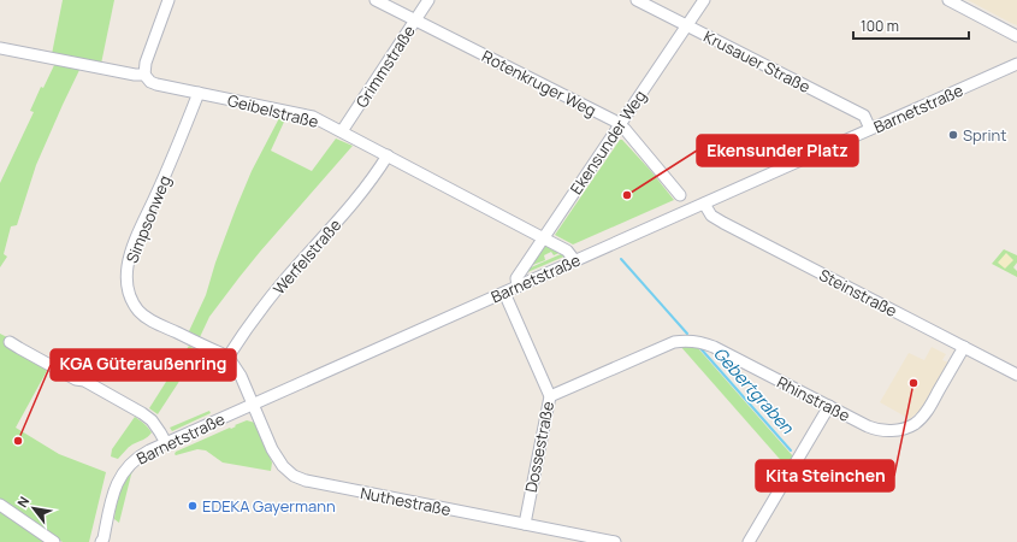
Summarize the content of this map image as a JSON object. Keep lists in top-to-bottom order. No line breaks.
{"streets":{"street":["Krusauer Straße","Grimmstraße","Rotenkruger Weg","Barnetstraße","Geibelstraße","Ekensunder Weg","Simpsonweg","Werfelstraße","Steinstraße","Rhinstraße","Dossestraße","Nuthestraße"]},"crossings":[["Krusauer Straße","Barnetstraße"],["Krusauer Straße","Ekensunder Weg"],["Grimmstraße","Rotenkruger Weg"],["Grimmstraße","Geibelstraße"],["Rotenkruger Weg","Ekensunder Weg"],["Barnetstraße","Geibelstraße"],["Barnetstraße","Ekensunder Weg"],["Barnetstraße","Simpsonweg"],["Barnetstraße","Steinstraße"],["Barnetstraße","Dossestraße"],["Barnetstraße","Nuthestraße"],["Geibelstraße","Ekensunder Weg"],["Geibelstraße","Simpsonweg"],["Geibelstraße","Werfelstraße"],["Simpsonweg","Werfelstraße"],["Simpsonweg","Nuthestraße"],["Steinstraße","Rhinstraße"],["Rhinstraße","Dossestraße"],["Dossestraße","Nuthestraße"]],"water":["Gebertgraben"],"places":["Sprint","Ekensunder Platz","Kita Steinchen","KGA Güteraußenring","EDEKA Gayermann"],"scale_bar":"100 m","north":"top left"}
